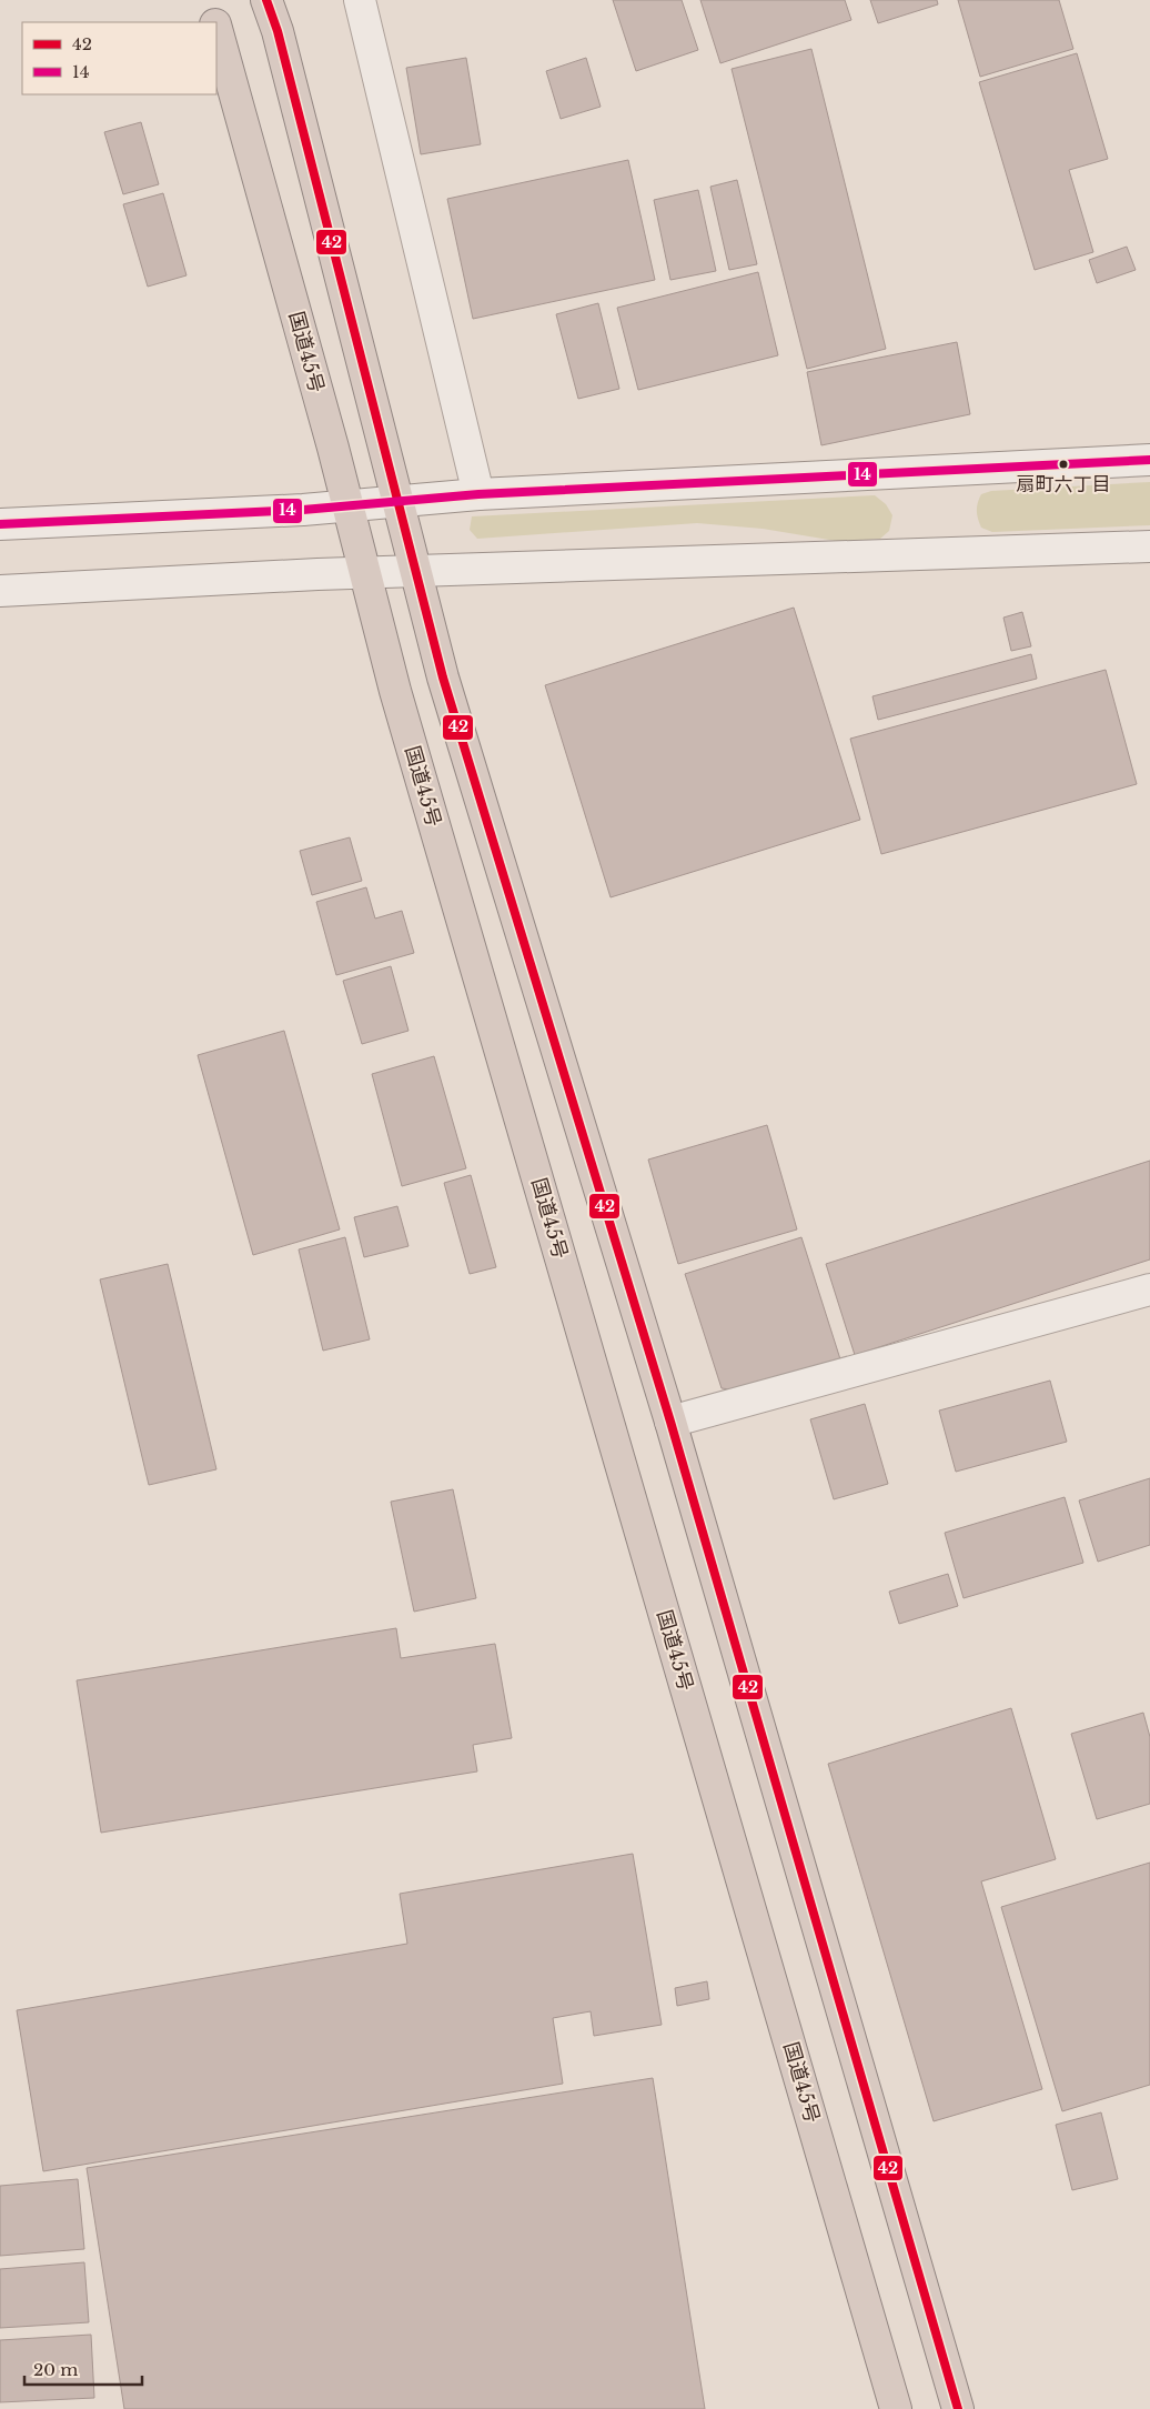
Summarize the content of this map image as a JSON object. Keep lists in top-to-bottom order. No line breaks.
{"streets":{"highway":["国道45号"]},"places":["扇町六丁目"],"lines":["transit line 42","transit line 14"],"legend":["42","14"],"scale_bar":"20 m"}
